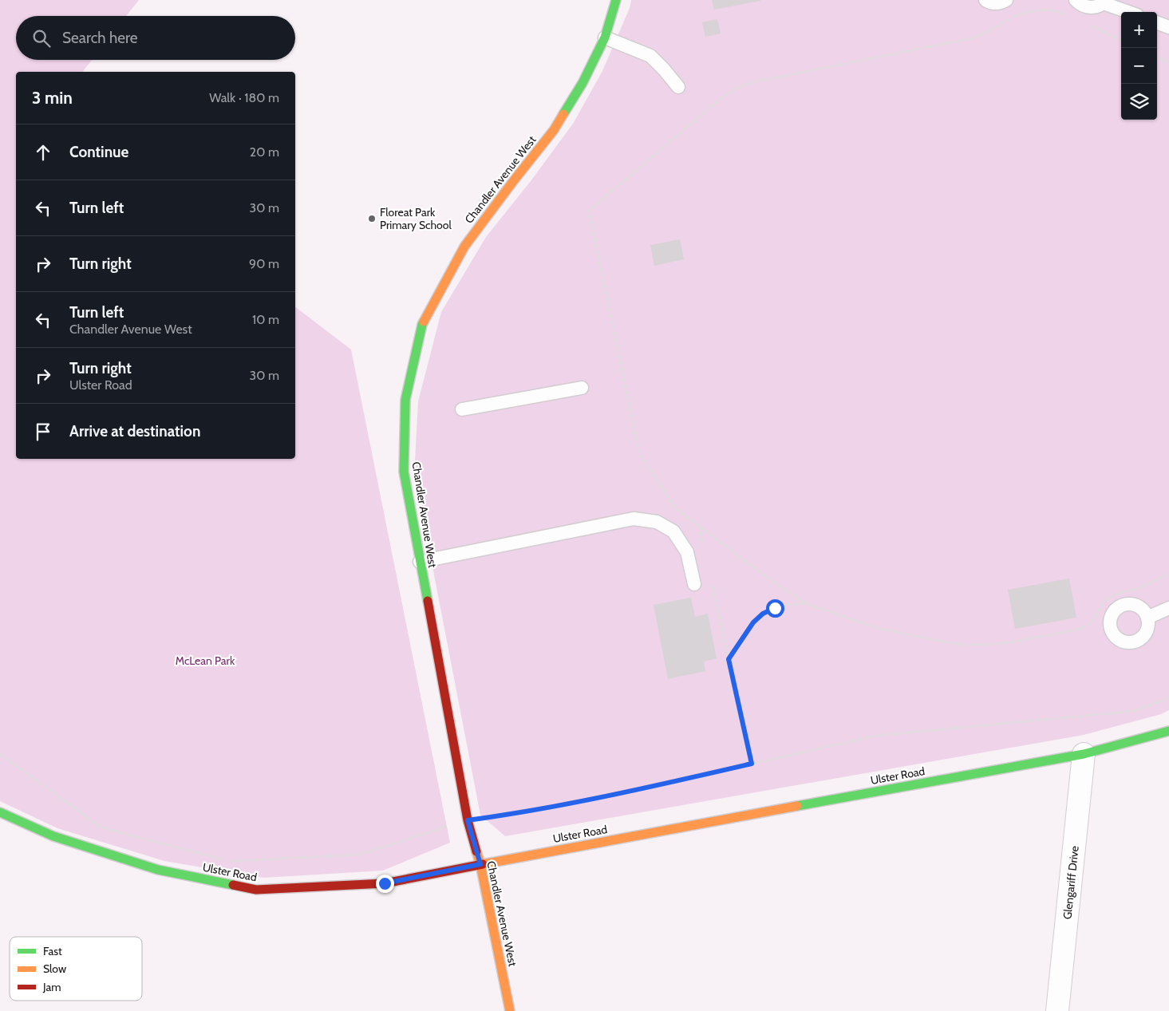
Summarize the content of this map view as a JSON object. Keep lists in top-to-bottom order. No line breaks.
{"streets":{"street":["Chandler Avenue West","Ulster Road","Glengariff Drive"]},"crossings":[["Chandler Avenue West","Ulster Road"],["Ulster Road","Glengariff Drive"]],"parks":["McLean Park"],"places":["Floreat Park Primary School"],"legend":["Fast","Slow","Jam"],"page":{"map_buttons":["+","−"],"search":"Search here","heading":["3 min","Walk · 180 m"],"list":[["Continue","20 m"],["Turn left","30 m"],["Turn right","90 m"],["Turn left","Chandler Avenue West","10 m"],["Turn right","Ulster Road","30 m"],"Arrive at destination"]}}
